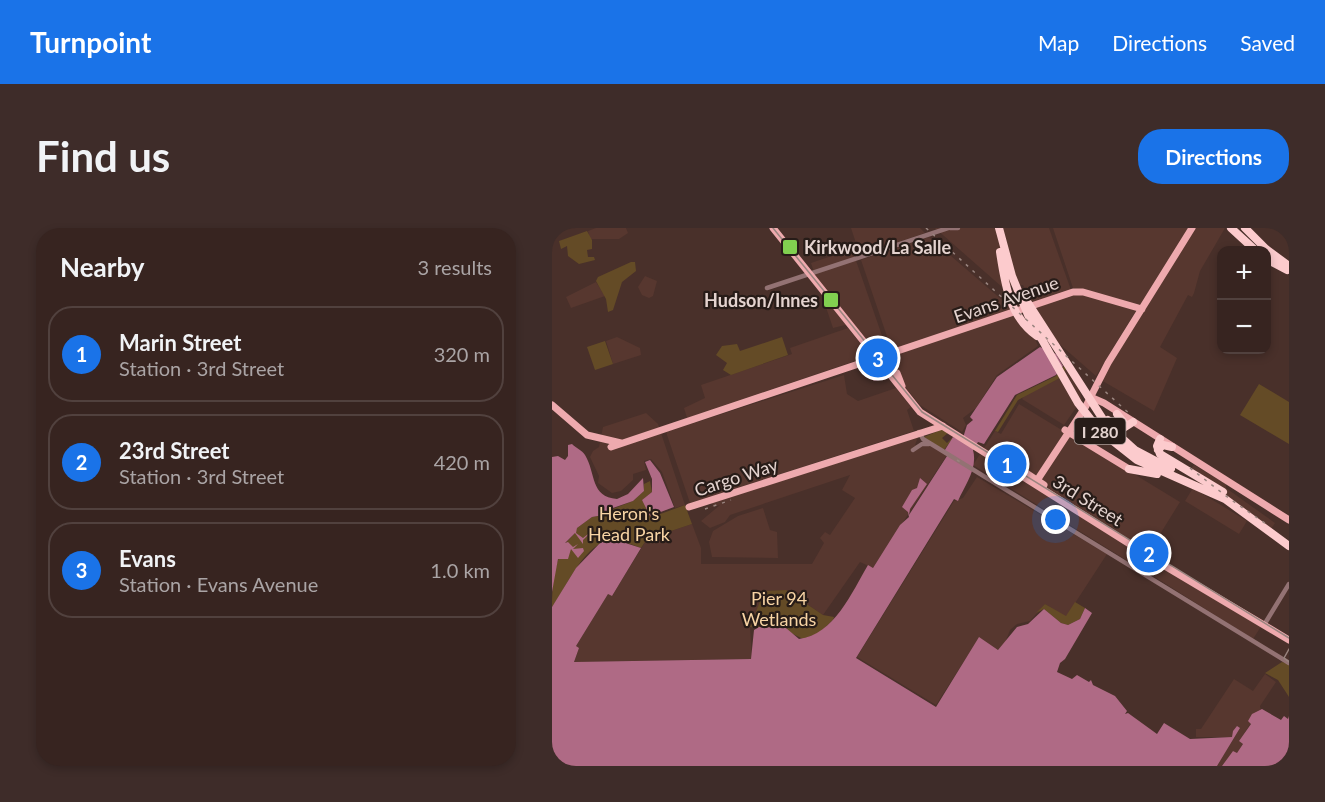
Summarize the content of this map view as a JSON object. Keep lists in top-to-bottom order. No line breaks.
{"streets":{"highway":["I 280"],"main road":["Evans Avenue","Cargo Way","3rd Street"]},"crossings":[["Evans Avenue","3rd Street"],["Cargo Way","3rd Street"]],"parks":["Heron's Head Park","Pier 94 Wetlands"],"places":{"transit":["Kirkwood/La Salle","Hudson/Innes"]},"page":{"header":"Turnpoint","nav":["Map","Directions","Saved"],"buttons":"Directions","title":"Find us","heading":["Nearby","3 results"],"map_buttons":["+","−"],"list":[{"mark":"1","name":"Marin Street","note":"Station · 3rd Street","value":"320 m"},{"mark":"2","name":"23rd Street","note":"Station · 3rd Street","value":"420 m"},{"mark":"3","name":"Evans","note":"Station · Evans Avenue","value":"1.0 km"}],"pins":["3","1","2"]}}
